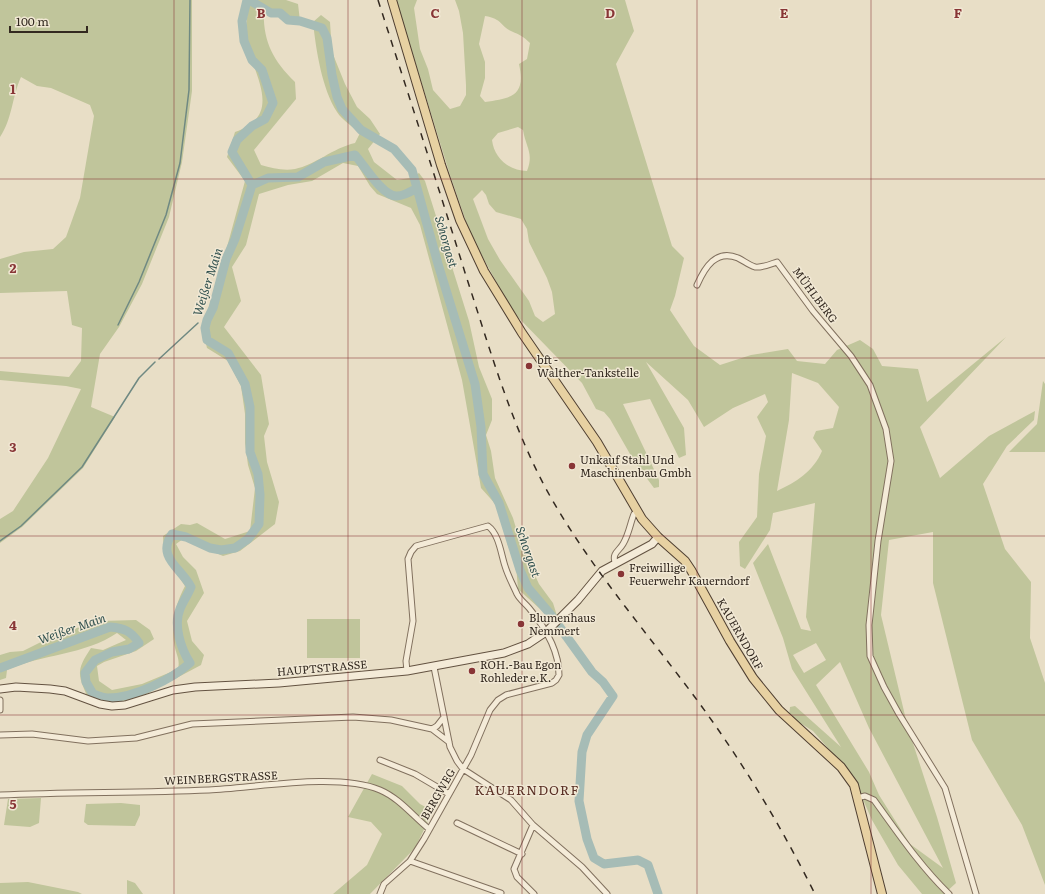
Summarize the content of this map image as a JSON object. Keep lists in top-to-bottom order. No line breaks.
{"streets":{"main road":["KAUERNDORF","HAUPTSTRASSE"],"street":["MÜHLBERG","WEINBERGSTRASSE","BERGWEG"]},"crossings":[["KAUERNDORF","HAUPTSTRASSE"],["HAUPTSTRASSE","BERGWEG"],["WEINBERGSTRASSE","BERGWEG"]],"districts":["KAUERNDORF"],"water":["Schorgast","Weißer Main"],"places":["bft - Walther-Tankstelle","Unkauf Stahl Und Maschinenbau Gmbh","Freiwillige Feuerwehr Kauerndorf","Blumenhaus Nemmert","ROH.-Bau Egon Rohleder e.K."],"scale_bar":"100 m","grid":{"columns":["B","C","D","E","F"],"rows":["1","2","3","4","5"]}}
